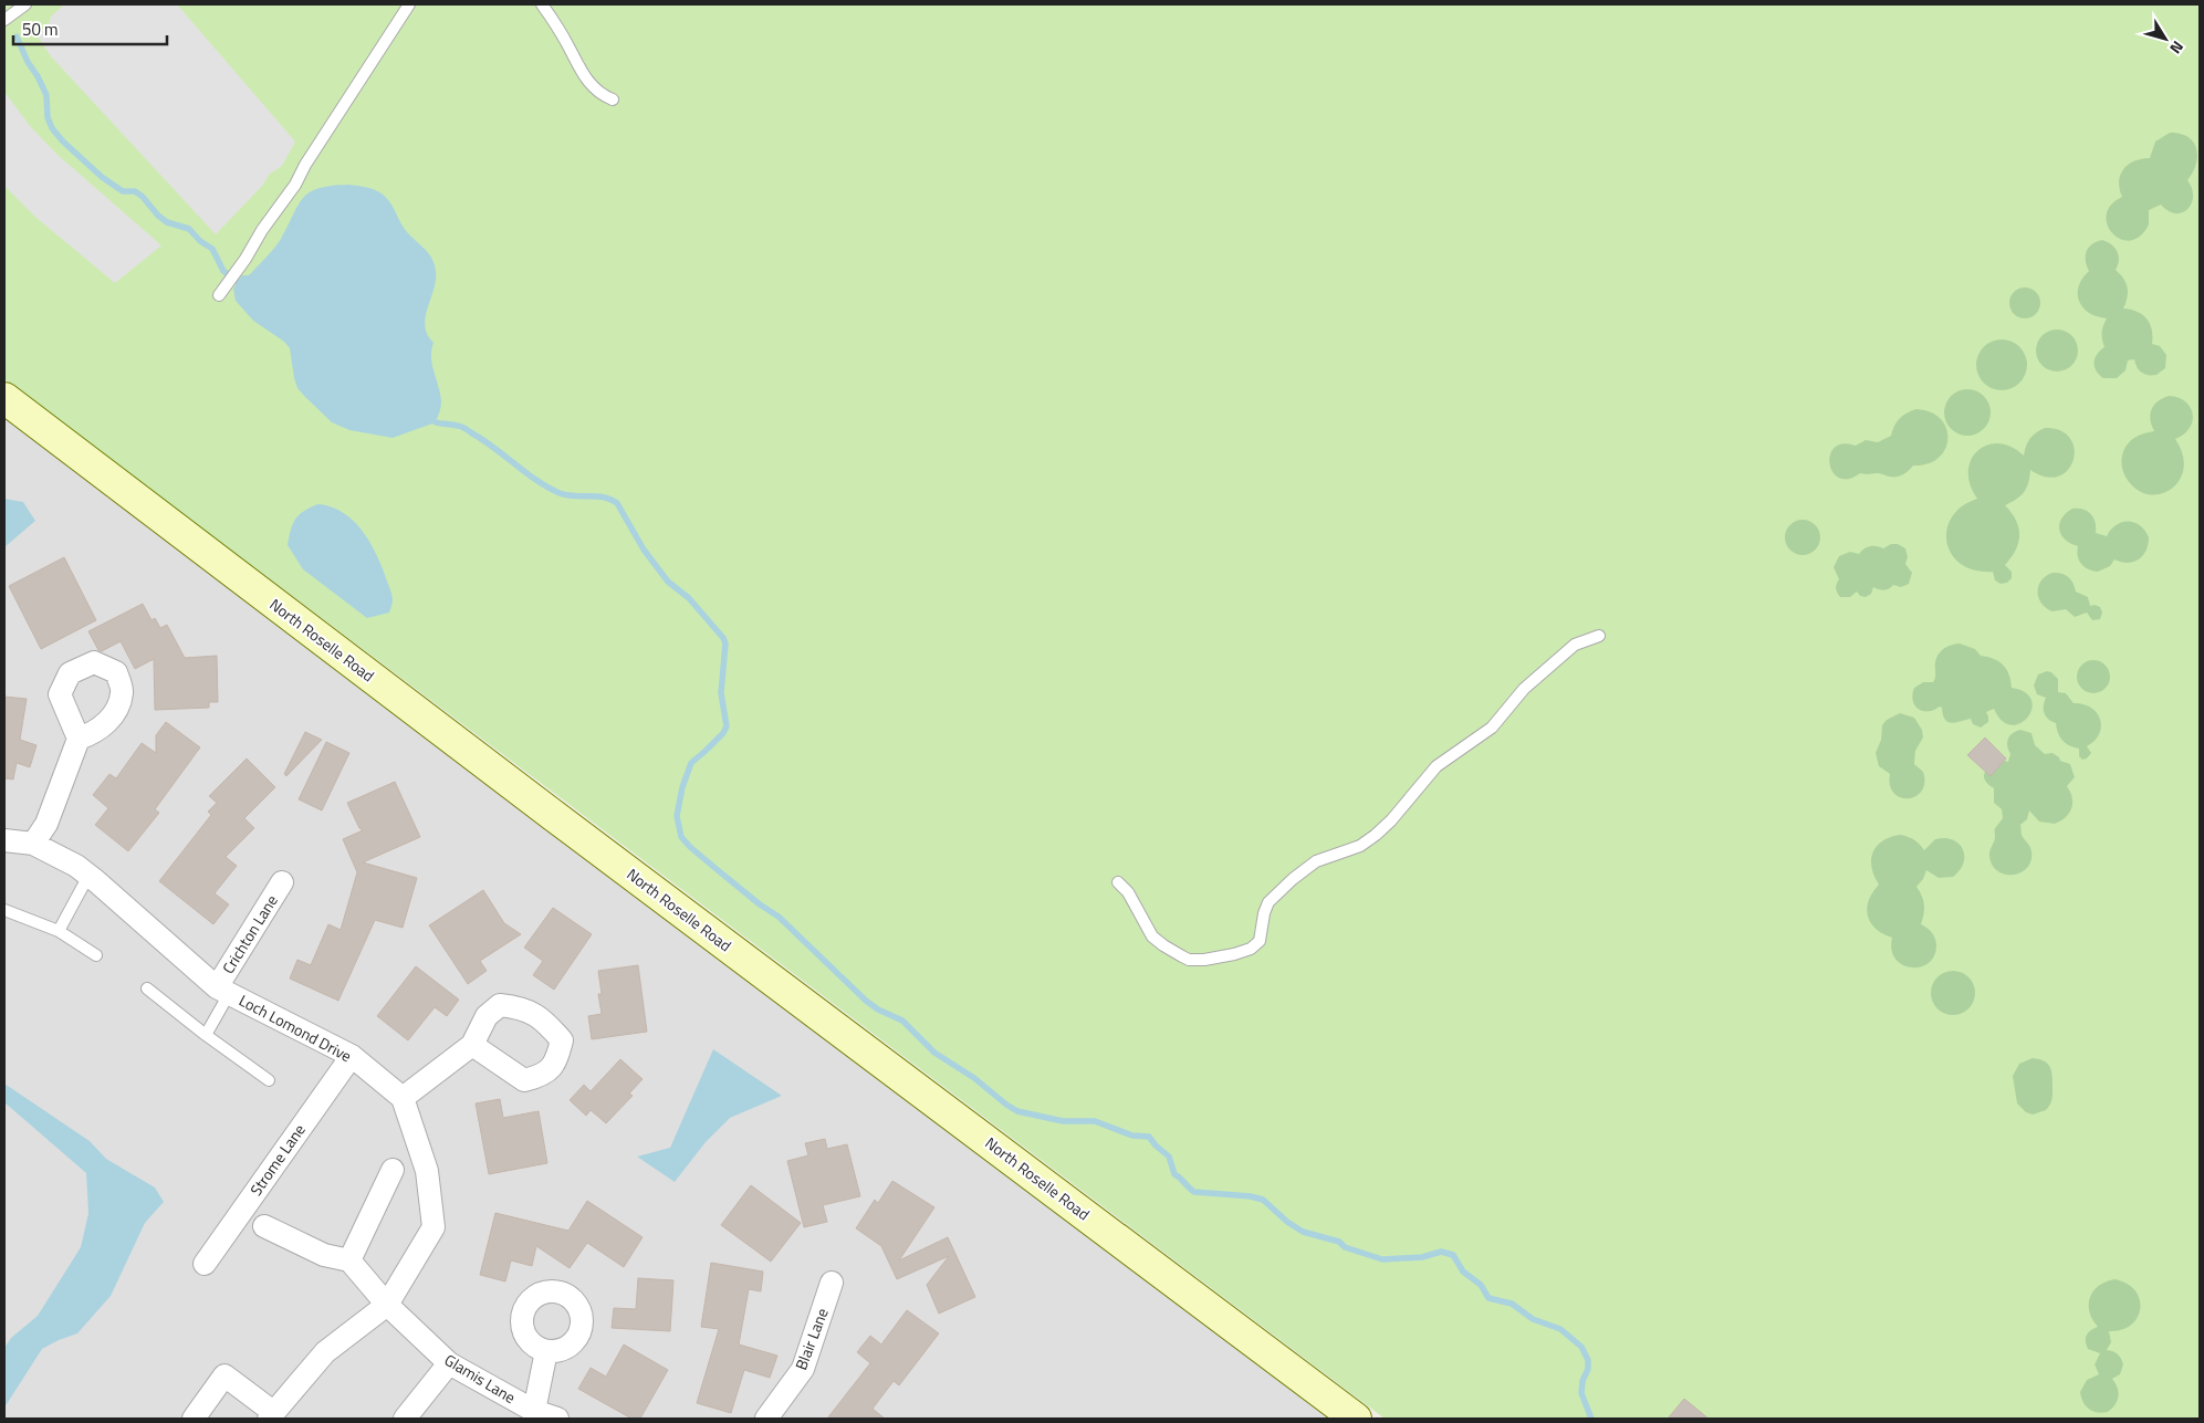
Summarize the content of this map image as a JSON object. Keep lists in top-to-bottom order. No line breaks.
{"streets":{"main road":["North Roselle Road"],"street":["Crichton Lane","Loch Lomond Drive","Strome Lane","Blair Lane","Glamis Lane"]},"crossings":[["Crichton Lane","Loch Lomond Drive"],["Loch Lomond Drive","Strome Lane"]],"scale_bar":"50 m","north":"bottom right"}
